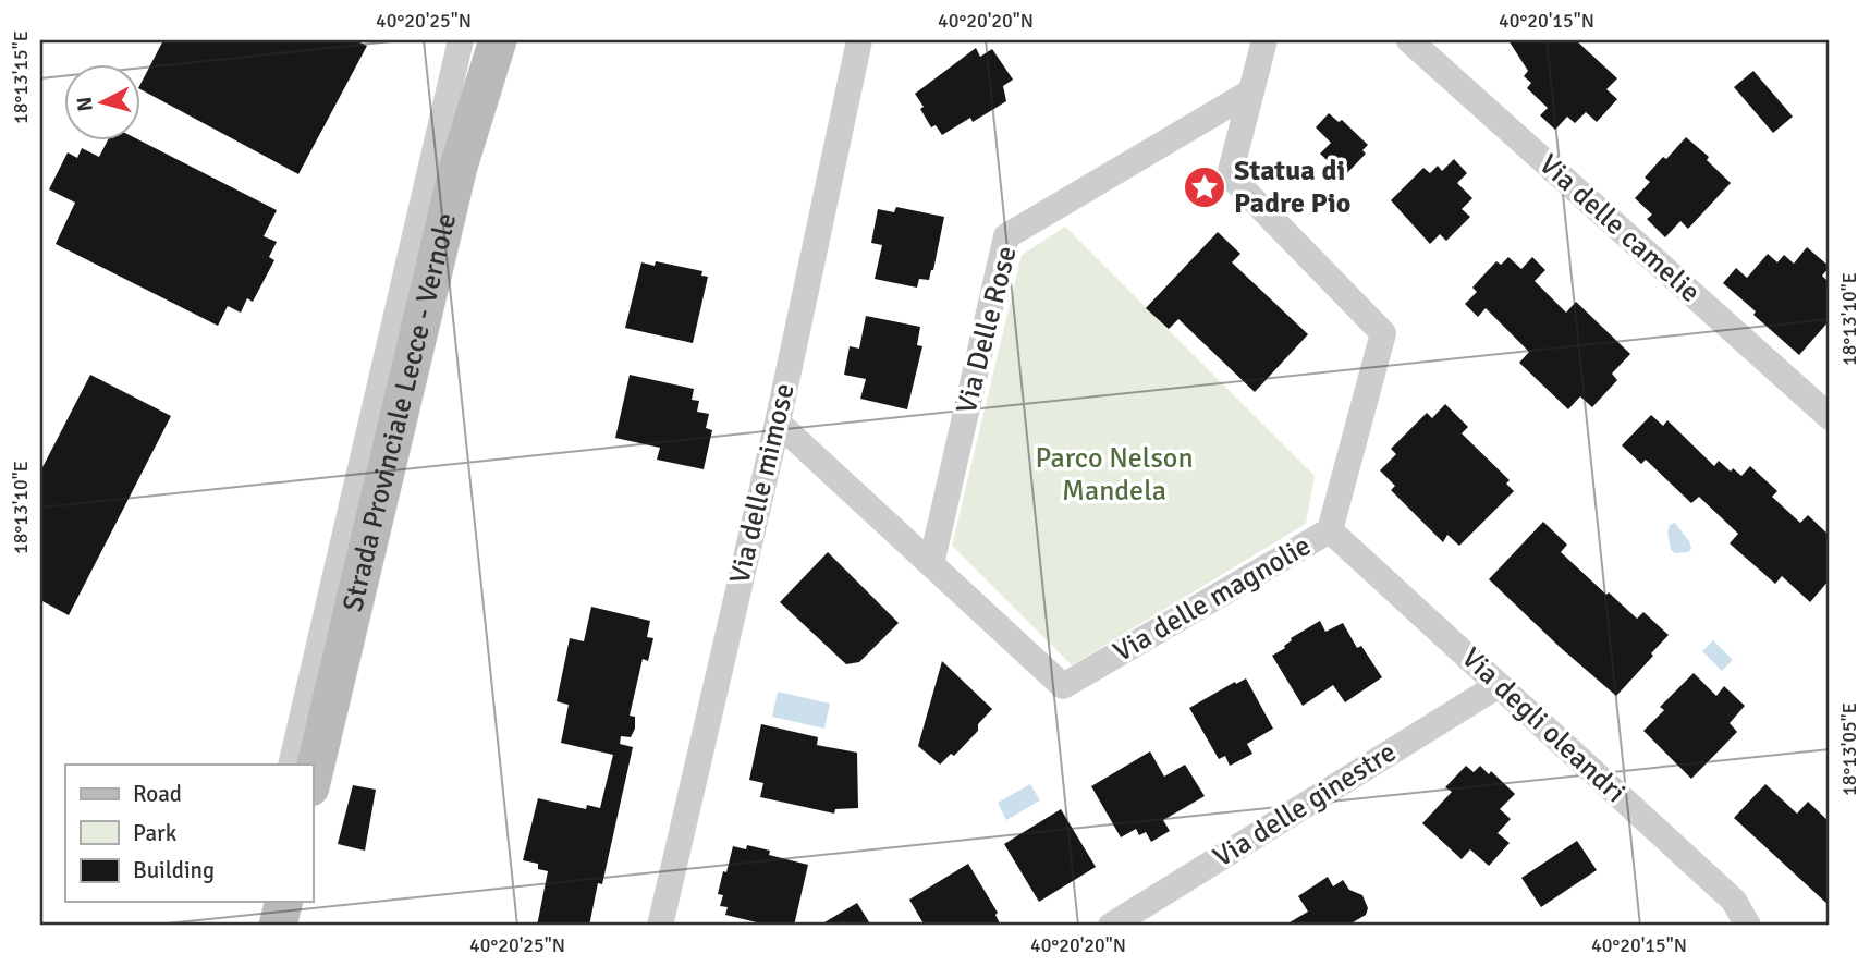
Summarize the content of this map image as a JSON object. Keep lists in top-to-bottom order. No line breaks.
{"streets":{"main road":["Strada Provinciale Lecce - Vernole"],"street":["Via delle camelie","Via Delle Rose","Via delle mimose","Via delle magnolie","Via degli oleandri","Via delle ginestre"]},"crossings":[["Via Delle Rose","Via delle magnolie"],["Via delle mimose","Via delle magnolie"],["Via delle magnolie","Via degli oleandri"],["Via degli oleandri","Via delle ginestre"]],"parks":["Parco Nelson Mandela"],"places":{"place":["Statua di Padre Pio"]},"legend":["Road","Park","Building"],"north":"left","coordinates":["40°20'25\"N","40°20'20\"N","40°20'15\"N","18°13'15\"E","18°13'10\"E","18°13'05\"E"]}
